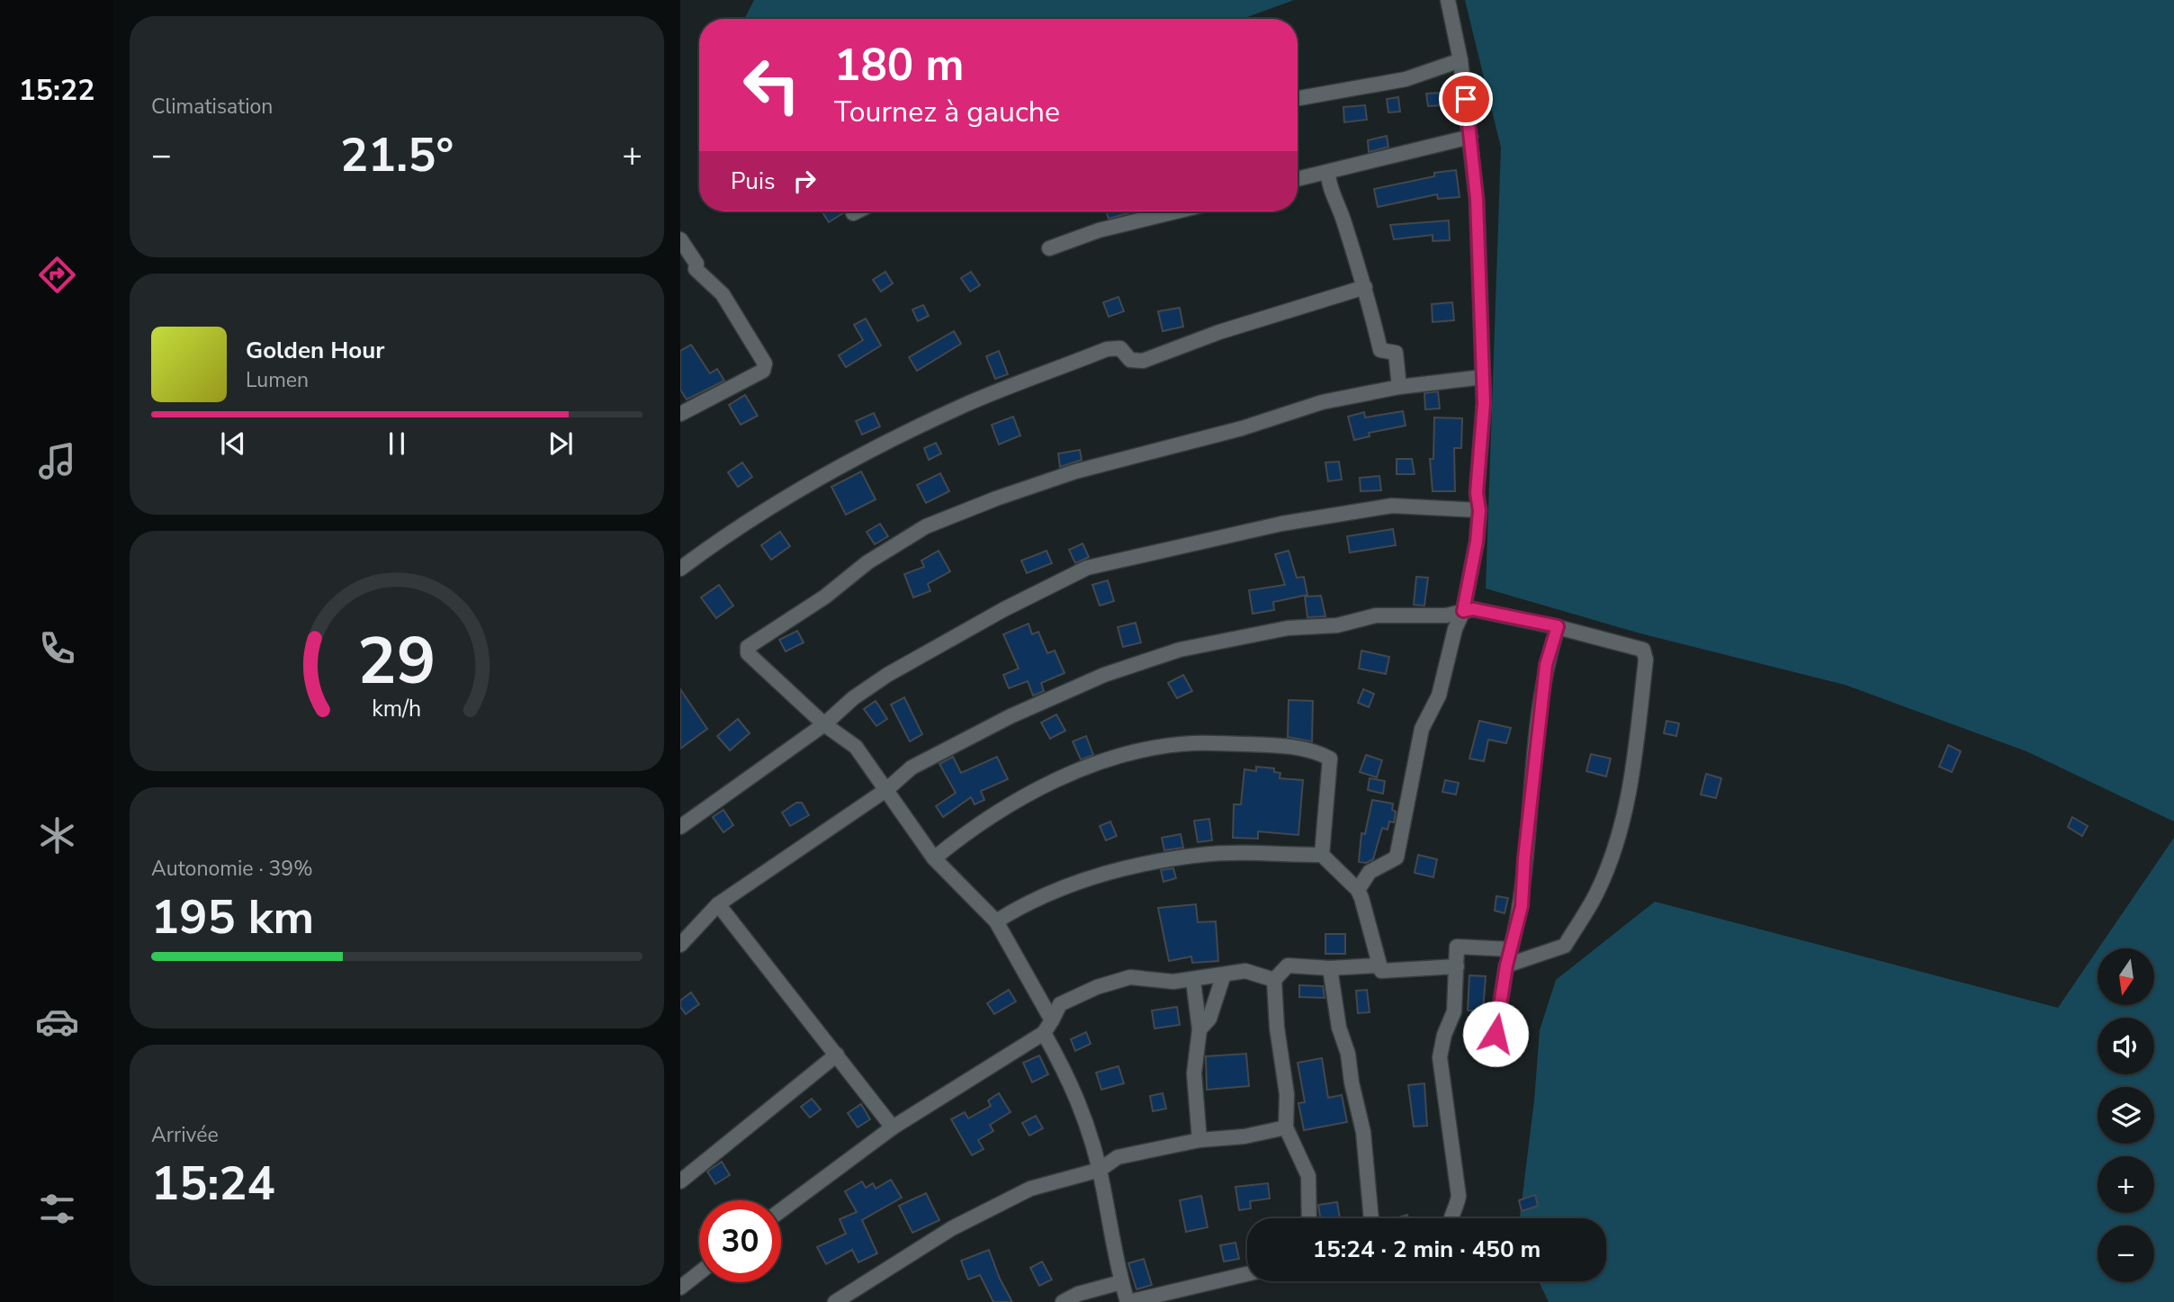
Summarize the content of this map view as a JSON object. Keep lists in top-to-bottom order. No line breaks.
{"north":"bottom","page":{"tabs":"15:22","tile":["Climatisation",["Autonomie · 39%","195 km"],["Arrivée","15:24"]],"turn":["180 m","Tournez à gauche"],"heat":["−","21.5°","+"],"then":"Puis","song":["Golden Hour","Lumen"],"map_buttons":["+","−"],"limit":"30","trip":"15:24 · 2 min · 450 m","gauge":["29","km/h"]}}
